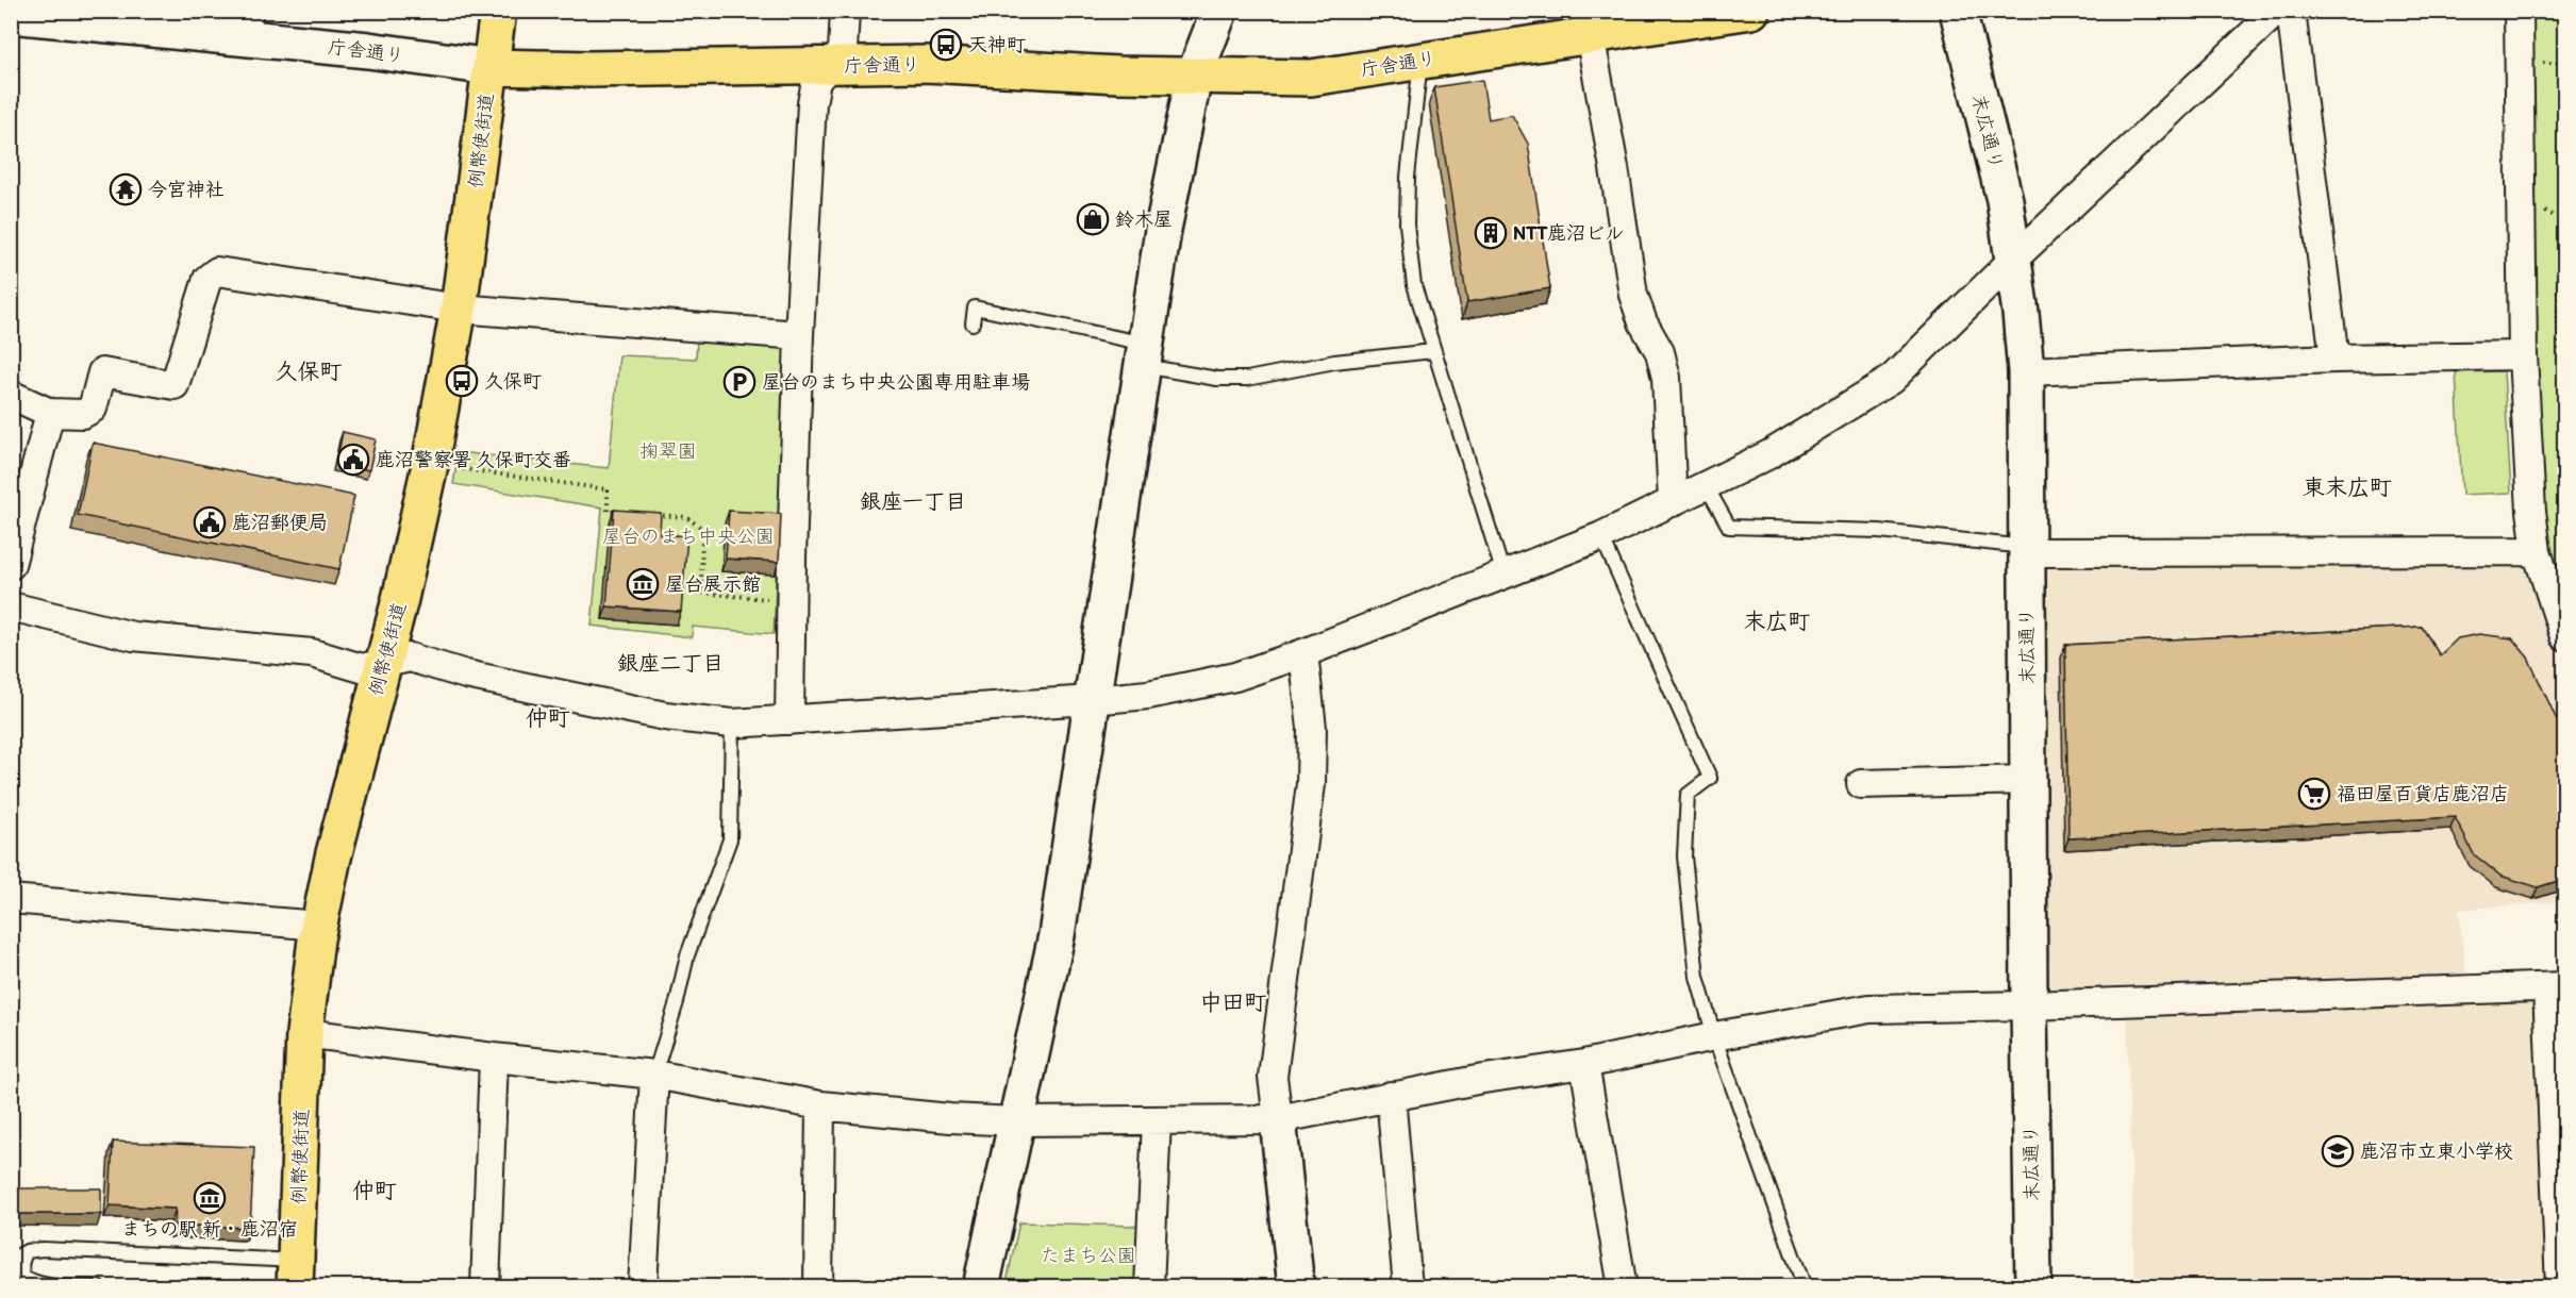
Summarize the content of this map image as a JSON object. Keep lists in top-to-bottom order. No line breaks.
{"streets":{"highway":["庁舎通り","例幣使街道"],"street":["末広通り"]},"crossings":[["庁舎通り","例幣使街道"]],"districts":["久保町","東末広町","銀座一丁目","末広町","銀座二丁目","仲町","中田町","仲町"],"parks":["掬翠園","屋台のまち中央公園","たまち公園"],"places":{"bus stop":["天神町","久保町"],"temple":["今宮神社"],"shop":["鈴木屋"],"building":["NTT鹿沼ビル"],"parking":["屋台のまち中央公園専用駐車場"],"public building":["鹿沼警察署 久保町交番","鹿沼郵便局"],"museum":["屋台展示館","まちの駅 新・鹿沼宿"],"supermarket":["福田屋百貨店鹿沼店"],"school or university":["鹿沼市立東小学校"]}}
